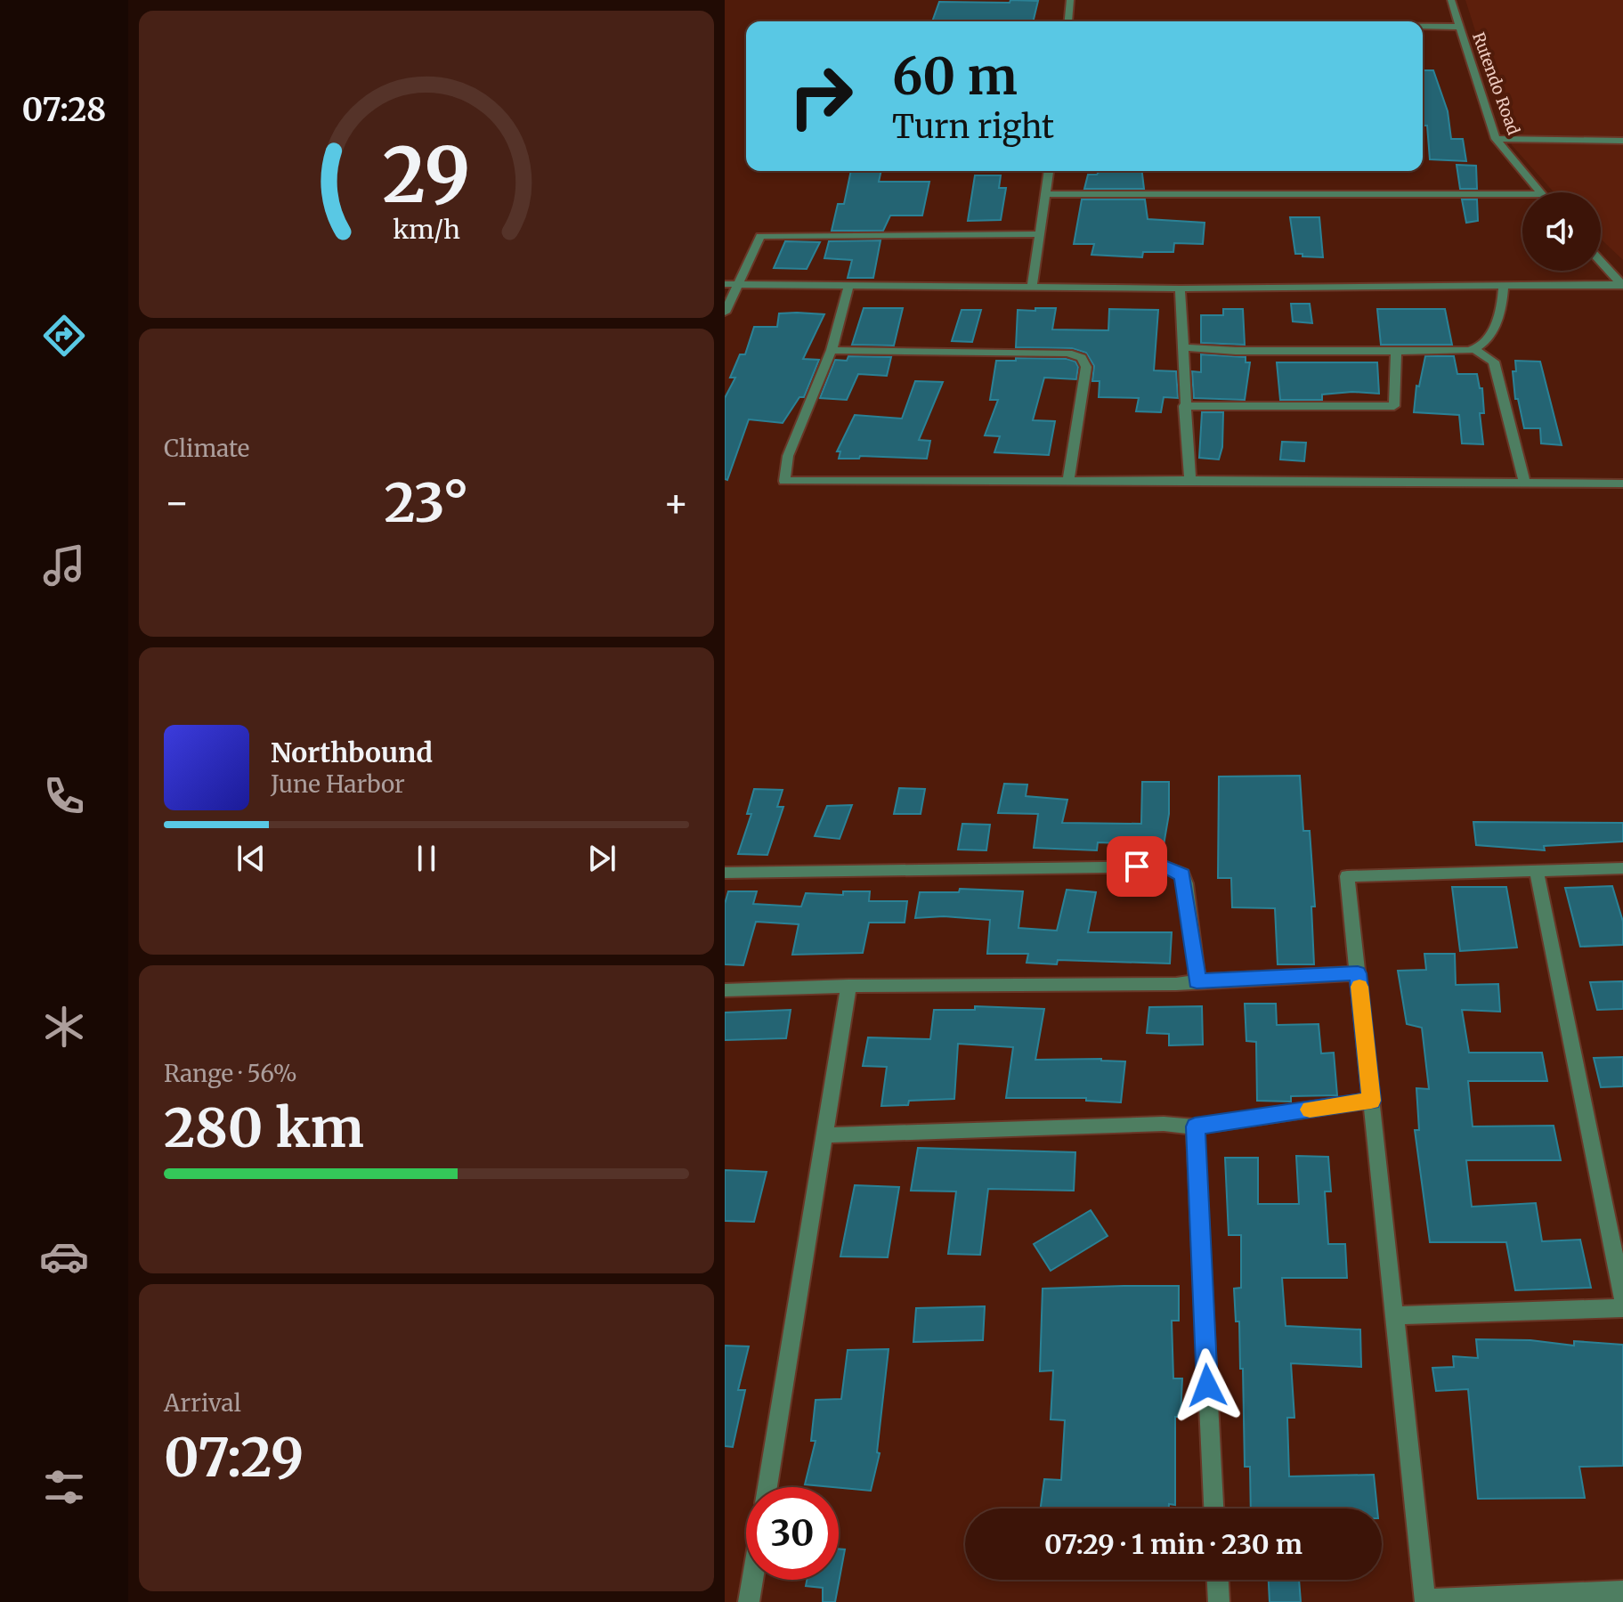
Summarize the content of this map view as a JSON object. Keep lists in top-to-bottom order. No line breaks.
{"streets":{"street":["Rutendo Road"]},"page":{"tabs":"07:28","turn":["60 m","Turn right"],"tile":["Climate",["Range · 56%","280 km"],["Arrival","07:29"]],"heat":["−","23°","+"],"song":["Northbound","June Harbor"],"limit":"30","trip":"07:29 · 1 min · 230 m","gauge":["29","km/h"]}}
